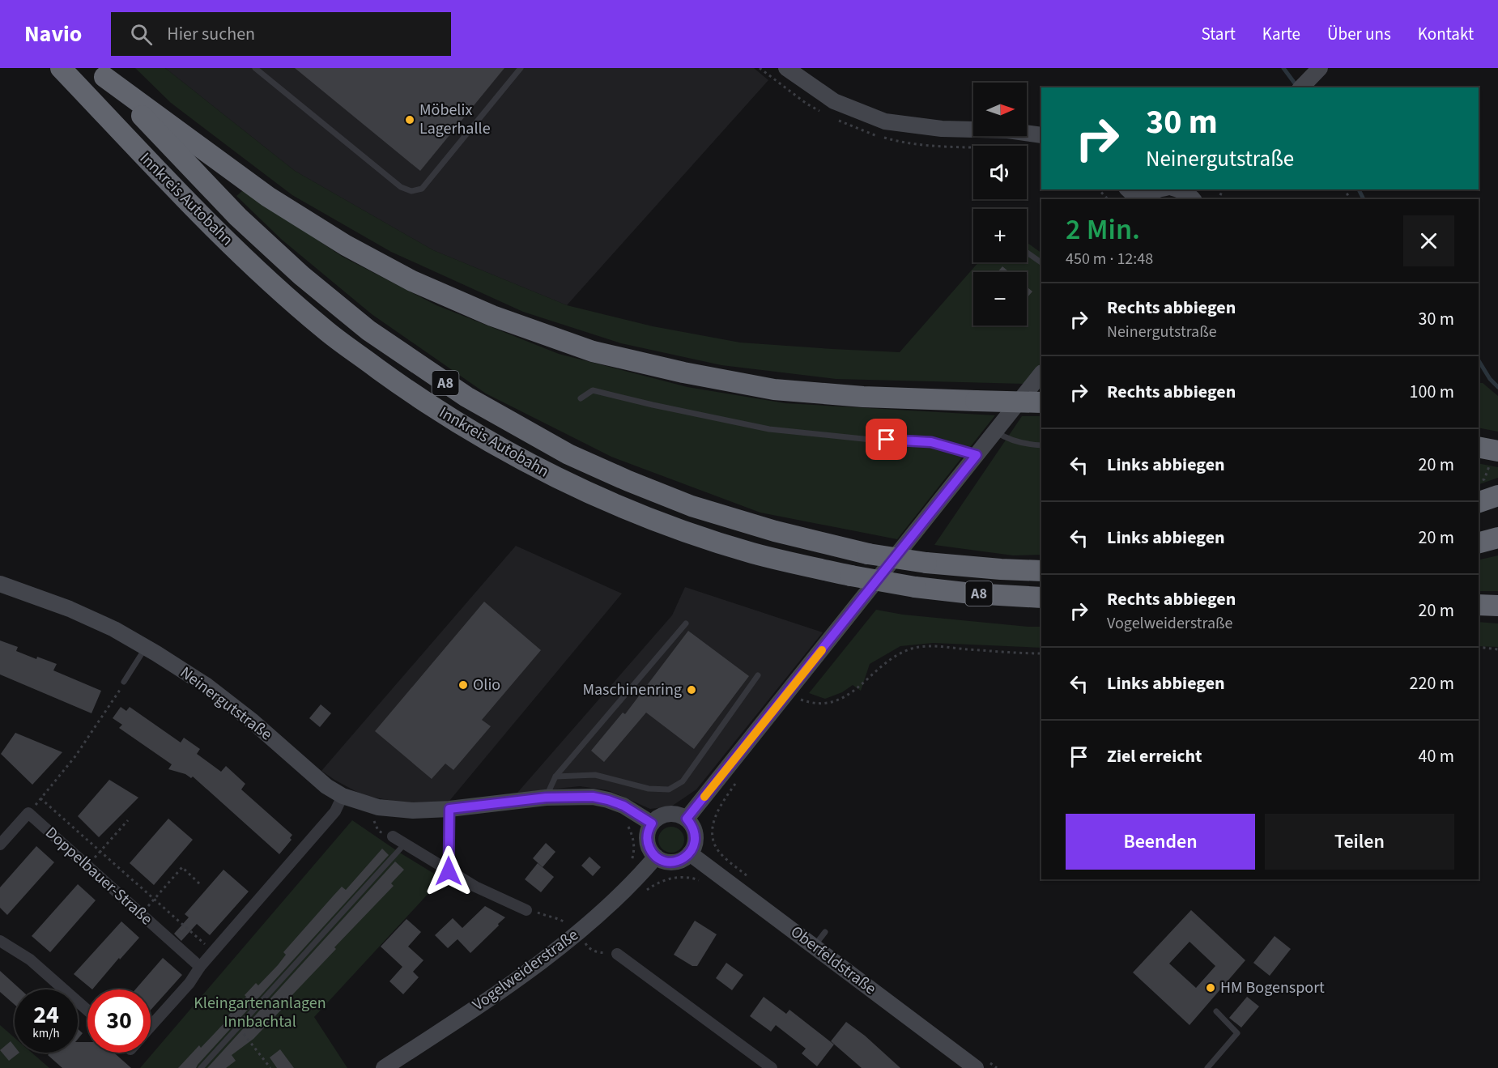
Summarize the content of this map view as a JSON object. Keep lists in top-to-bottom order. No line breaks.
{"streets":{"highway":["Innkreis Autobahn","A8"],"main road":["Neinergutstraße","Oberfeldstraße","Vogelweiderstraße"],"street":["Doppelbauer-Straße"]},"crossings":[["Neinergutstraße","Oberfeldstraße"],["Neinergutstraße","Vogelweiderstraße"],["Oberfeldstraße","Vogelweiderstraße"]],"parks":["Kleingartenanlagen Innbachtal"],"places":["Möbelix Lagerhalle","Olio","Maschinenring","HM Bogensport"],"north":"right","page":{"header":"Navio","search":"Hier suchen","nav":["Start","Karte","Über uns","Kontakt"],"map_buttons":["+","−"],"turn":["30 m","Neinergutstraße"],"heading":["2 Min.","450 m · 12:48"],"list":[{"name":"Rechts abbiegen","note":"Neinergutstraße","value":"30 m"},{"name":"Rechts abbiegen","value":"100 m"},{"name":"Links abbiegen","value":"20 m"},{"name":"Links abbiegen","value":"20 m"},{"name":"Rechts abbiegen","note":"Vogelweiderstraße","value":"20 m"},{"name":"Links abbiegen","value":"220 m"},{"name":"Ziel erreicht","value":"40 m"}],"buttons":["Beenden","Teilen"],"speed":"24 km/h","limit":"30"}}
